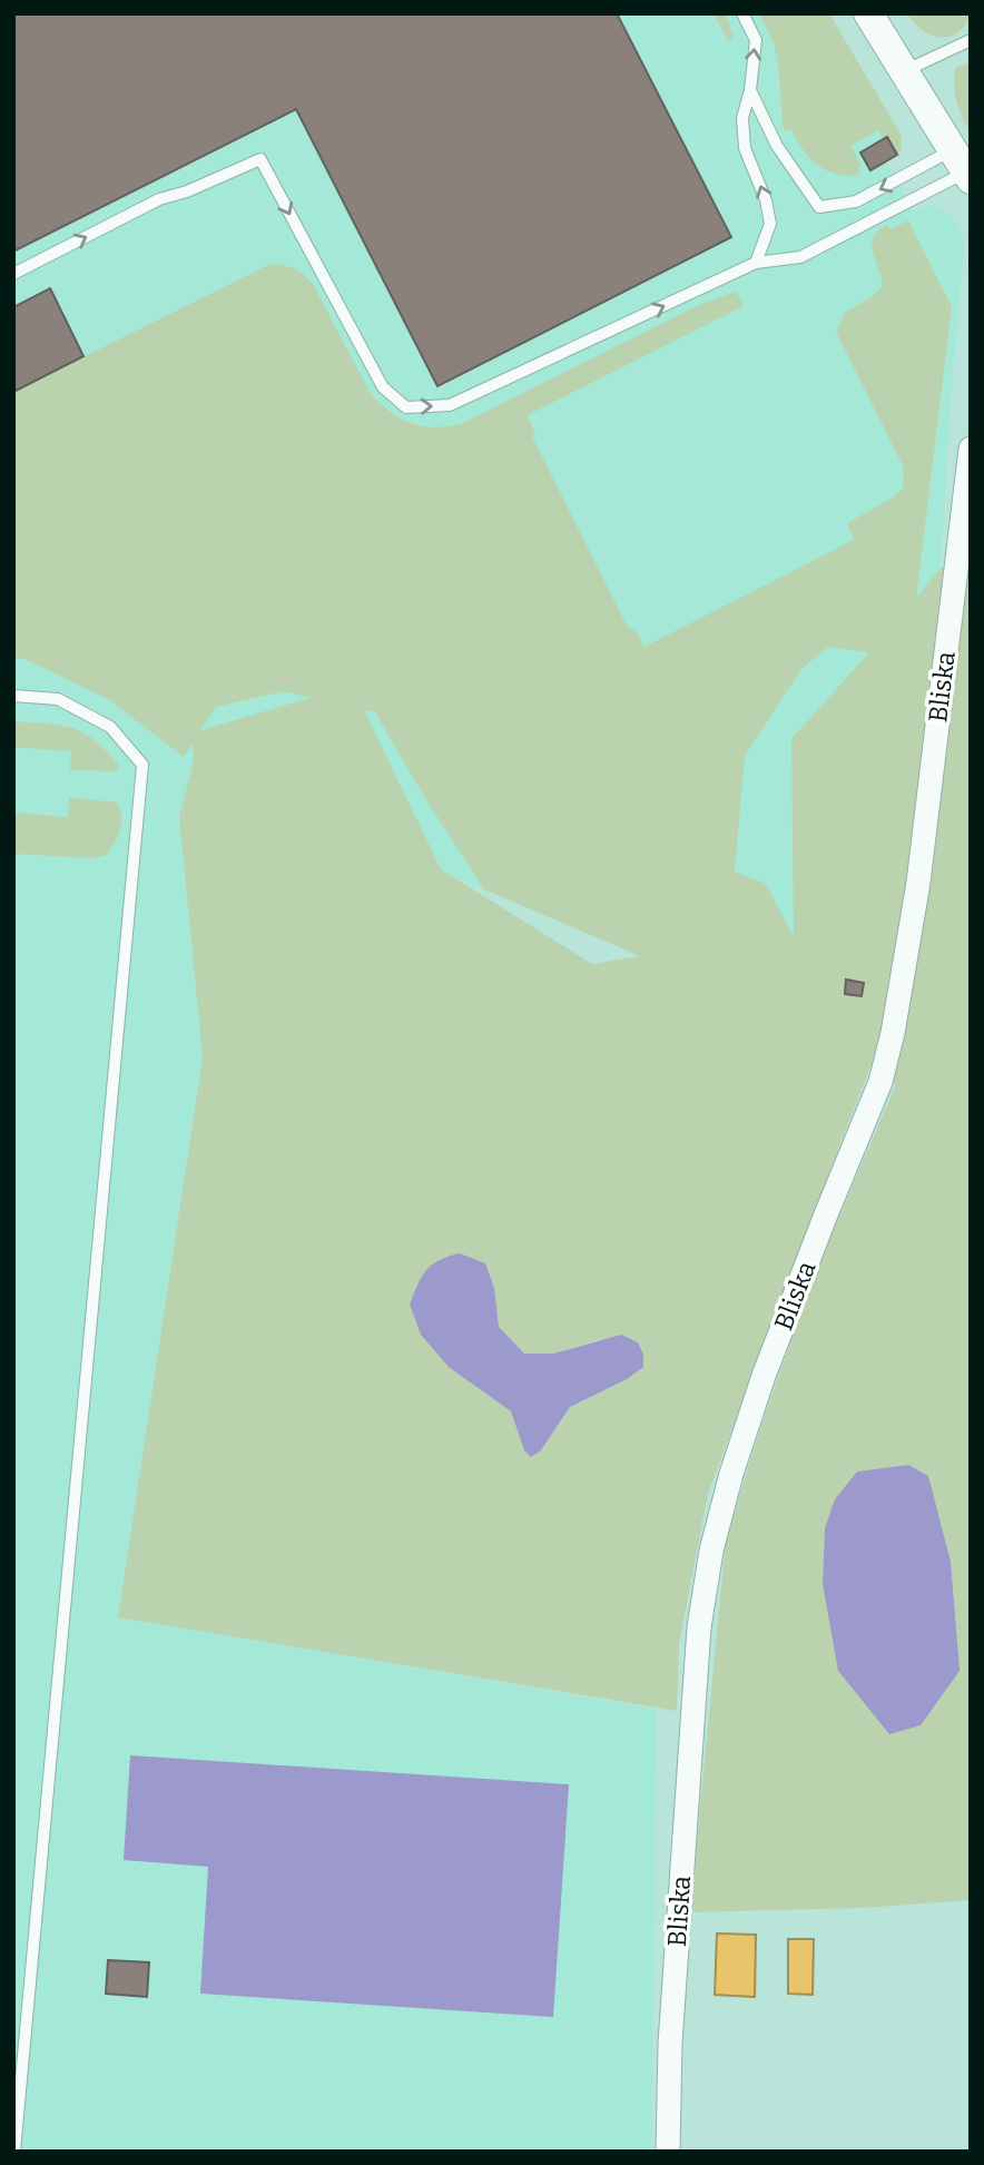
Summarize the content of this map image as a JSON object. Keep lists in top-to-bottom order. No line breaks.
{"streets":{"street":["Bliska"]}}
